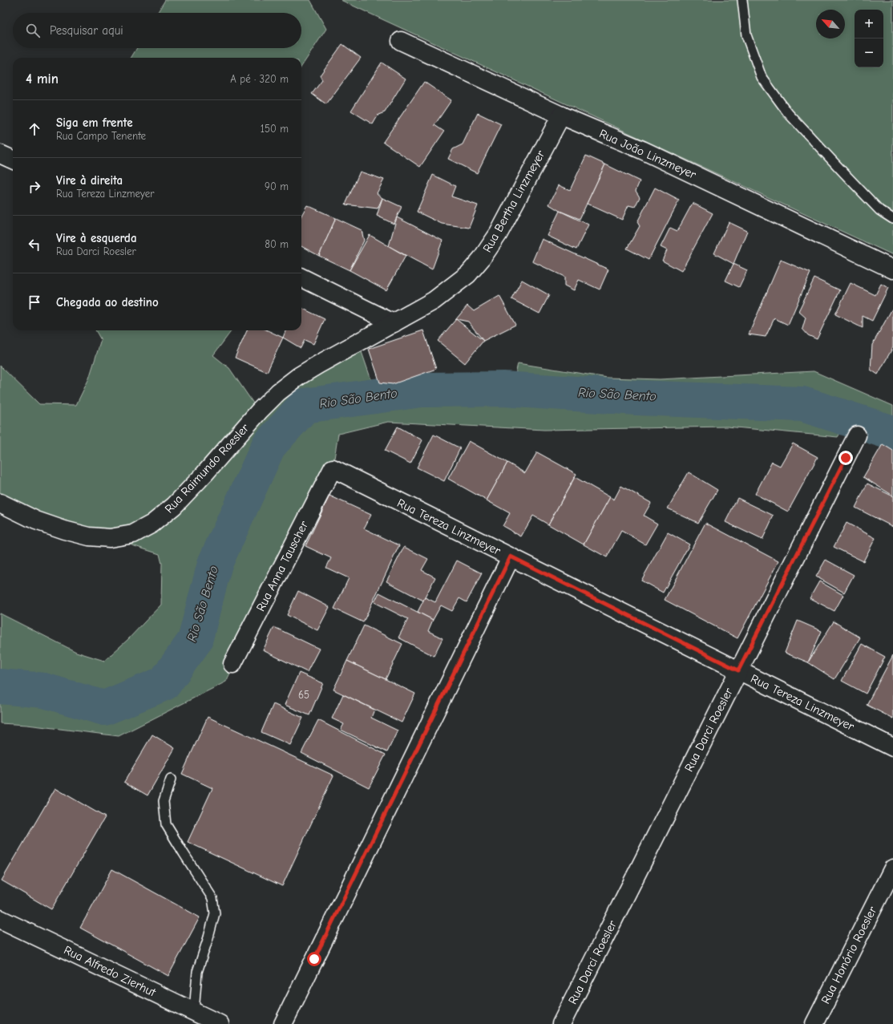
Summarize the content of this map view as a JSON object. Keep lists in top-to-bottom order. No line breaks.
{"streets":{"street":["Rua João Linzmeyer","Rua Bertha Linzmeyer","Rua Raimundo Roesler","Rua Tereza Linzmeyer","Rua Anna Tauscher","Rua Darci Roesler","Rua Honório Roesler","Rua Alfredo Zierhut"]},"crossings":[["Rua João Linzmeyer","Rua Bertha Linzmeyer"],["Rua Bertha Linzmeyer","Rua Raimundo Roesler"],["Rua Tereza Linzmeyer","Rua Anna Tauscher"],["Rua Tereza Linzmeyer","Rua Darci Roesler"]],"water":["Rio São Bento"],"house_numbers":["65"],"north":"top left","page":{"map_buttons":["+","−"],"search":"Pesquisar aqui","heading":["4 min","A pé · 320 m"],"list":[["Siga em frente","Rua Campo Tenente","150 m"],["Vire à direita","Rua Tereza Linzmeyer","90 m"],["Vire à esquerda","Rua Darci Roesler","80 m"],"Chegada ao destino"]}}
